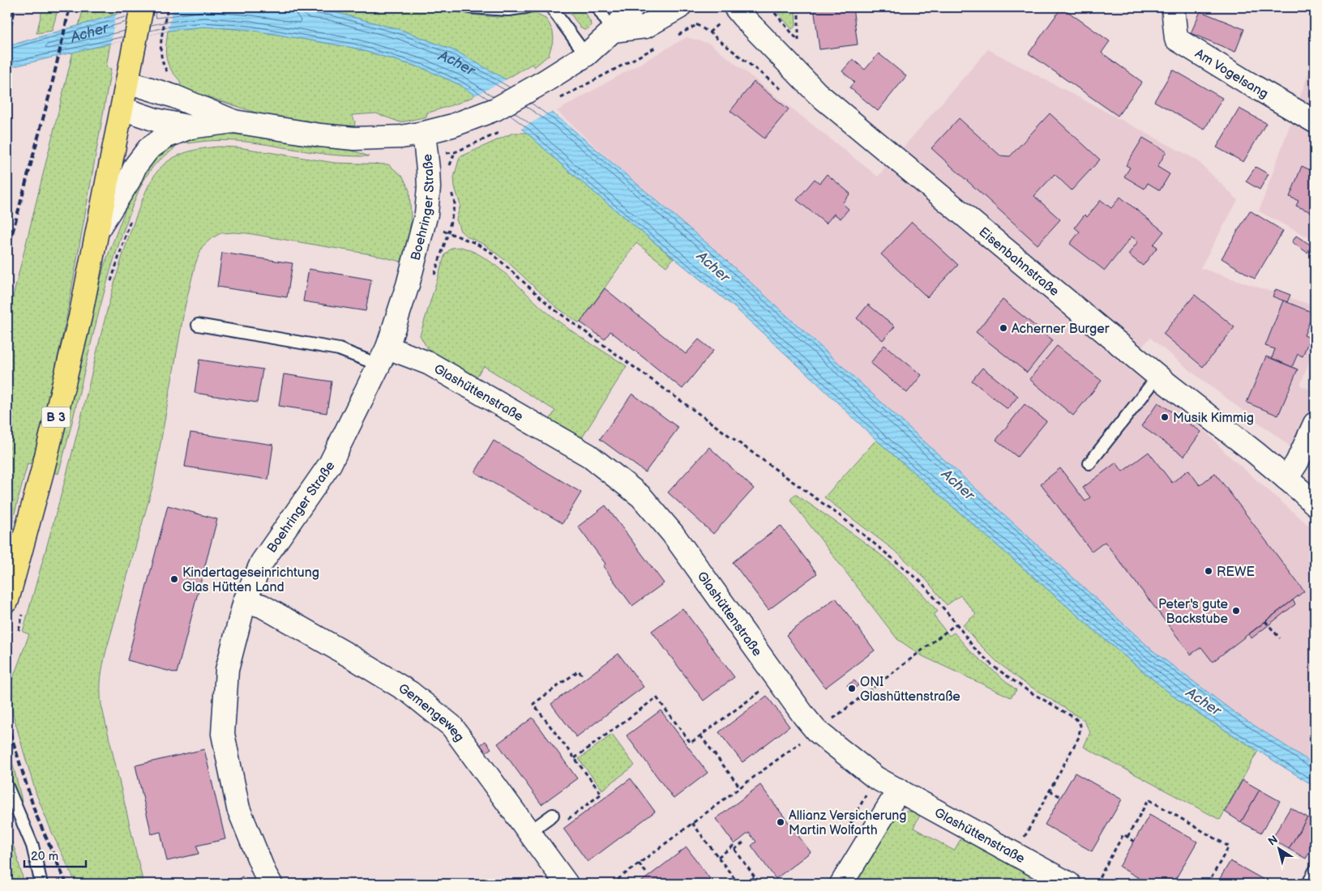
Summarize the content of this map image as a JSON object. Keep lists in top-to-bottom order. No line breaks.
{"streets":{"main road":["B 3"],"street":["Am Vogelsang","Boehringer Straße","Eisenbahnstraße","Glashüttenstraße","Gemengeweg"]},"crossings":[["Boehringer Straße","Glashüttenstraße"],["Boehringer Straße","Gemengeweg"]],"water":["Acher"],"places":["Acherner Burger","Musik Kimmig","REWE","Kindertageseinrichtung Glas Hütten Land","Peter's gute Backstube","ONI Glashüttenstraße","Allianz Versicherung Martin Wolfarth"],"scale_bar":"20 m","north":"top left"}
